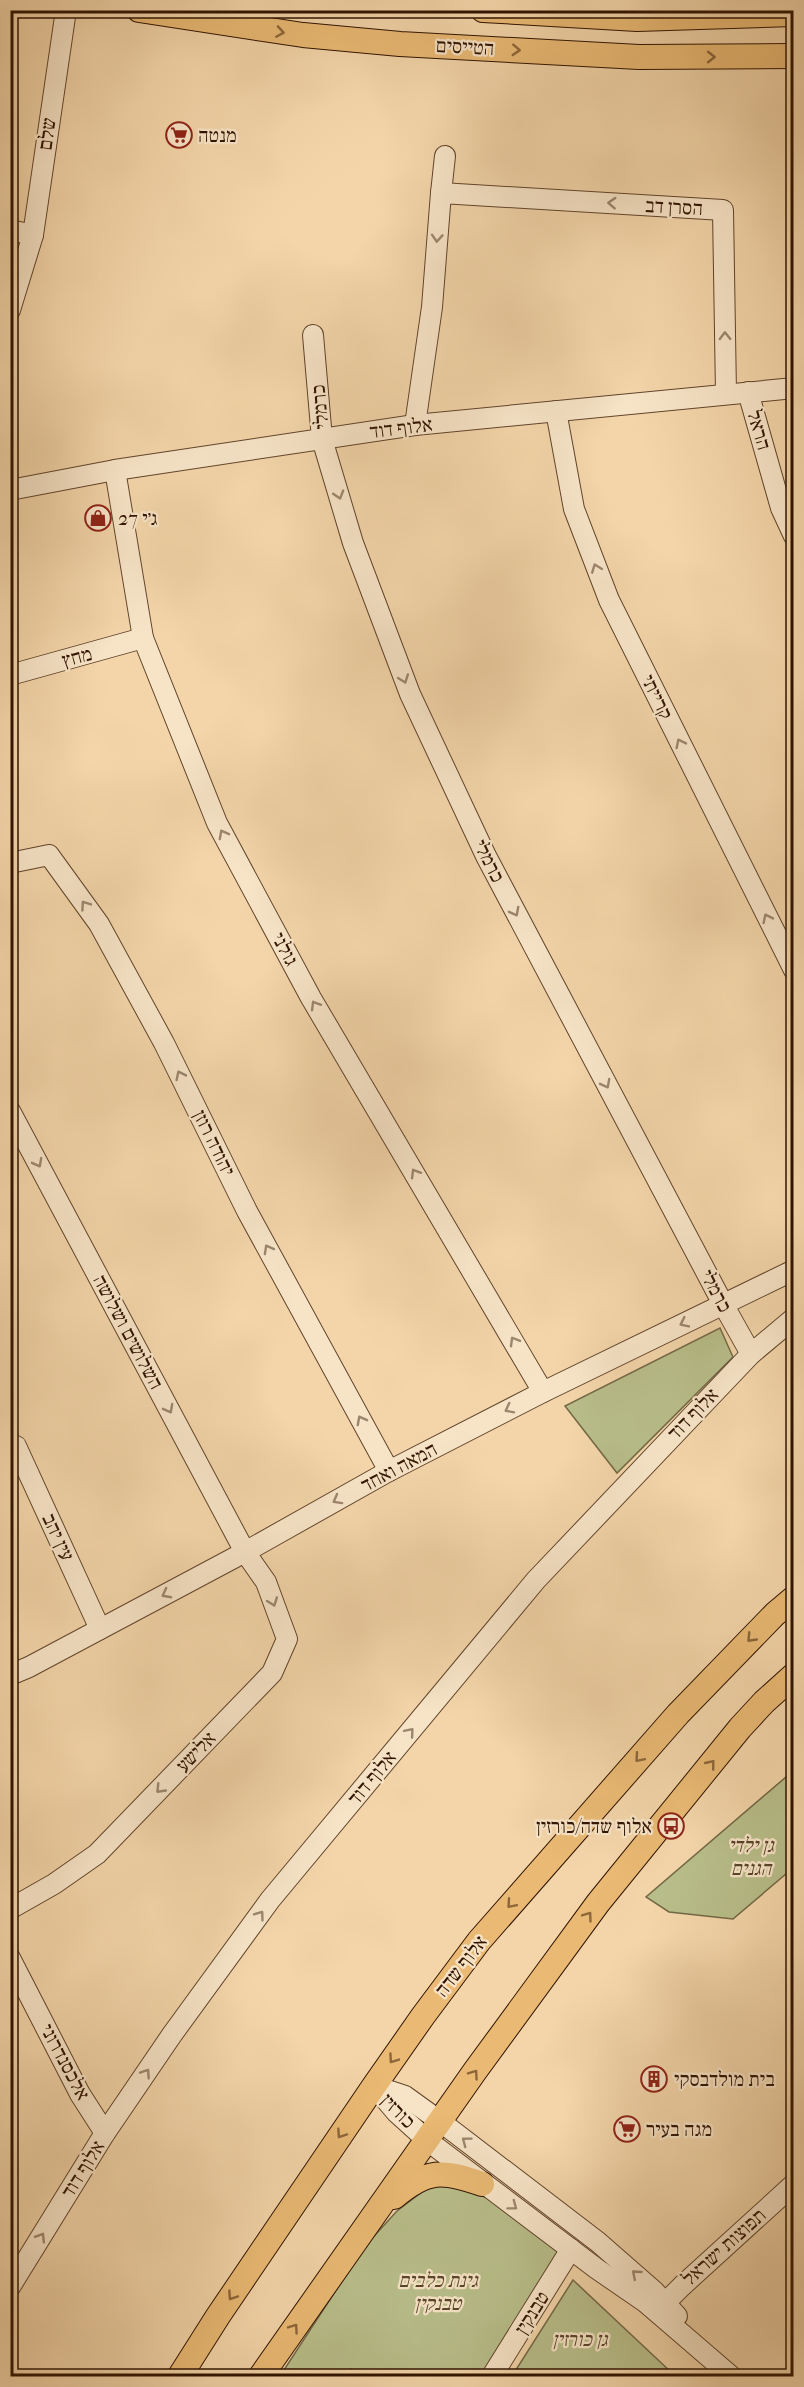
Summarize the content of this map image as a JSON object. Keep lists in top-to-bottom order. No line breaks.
{"streets":{"main road":["הטייסים","אלוף שדה"],"street":["שלם","הסרן דב","כרמלי","אלוף דוד","הראל","מחץ","קרייתי","גולני","יהודה רוזן","השלושים ושלושה","המאה ואחד","עין יהב","אלישע","אלכסנדרוני","כורזין","תפוצות ישראל","טבנקין"]},"crossings":[["הסרן דב","אלוף דוד"],["כרמלי","אלוף דוד"],["כרמלי","המאה ואחד"],["אלוף דוד","הראל"],["אלוף דוד","קרייתי"],["אלוף דוד","גולני"],["אלוף דוד","אלכסנדרוני"],["מחץ","גולני"],["גולני","המאה ואחד"],["יהודה רוזן","המאה ואחד"],["השלושים ושלושה","המאה ואחד"],["השלושים ושלושה","אלישע"],["המאה ואחד","עין יהב"],["המאה ואחד","אלישע"],["אלוף שדה","כורזין"],["כורזין","תפוצות ישראל"],["כורזין","טבנקין"]],"one_way":["כרמלי","אלוף דוד","קרייתי","גולני","יהודה רוזן","השלושים ושלושה","המאה ואחד","אלישע"],"parks":["גן ילדי הגנים","גינת כלבים טבנקין","גן כורזין"],"places":{"supermarket":["מנטה","מגה בעיר"],"shop":["ג׳י 27"],"bus stop":["אלוף שדה/כורזין"],"building":["בית מולדבסקי"]}}
